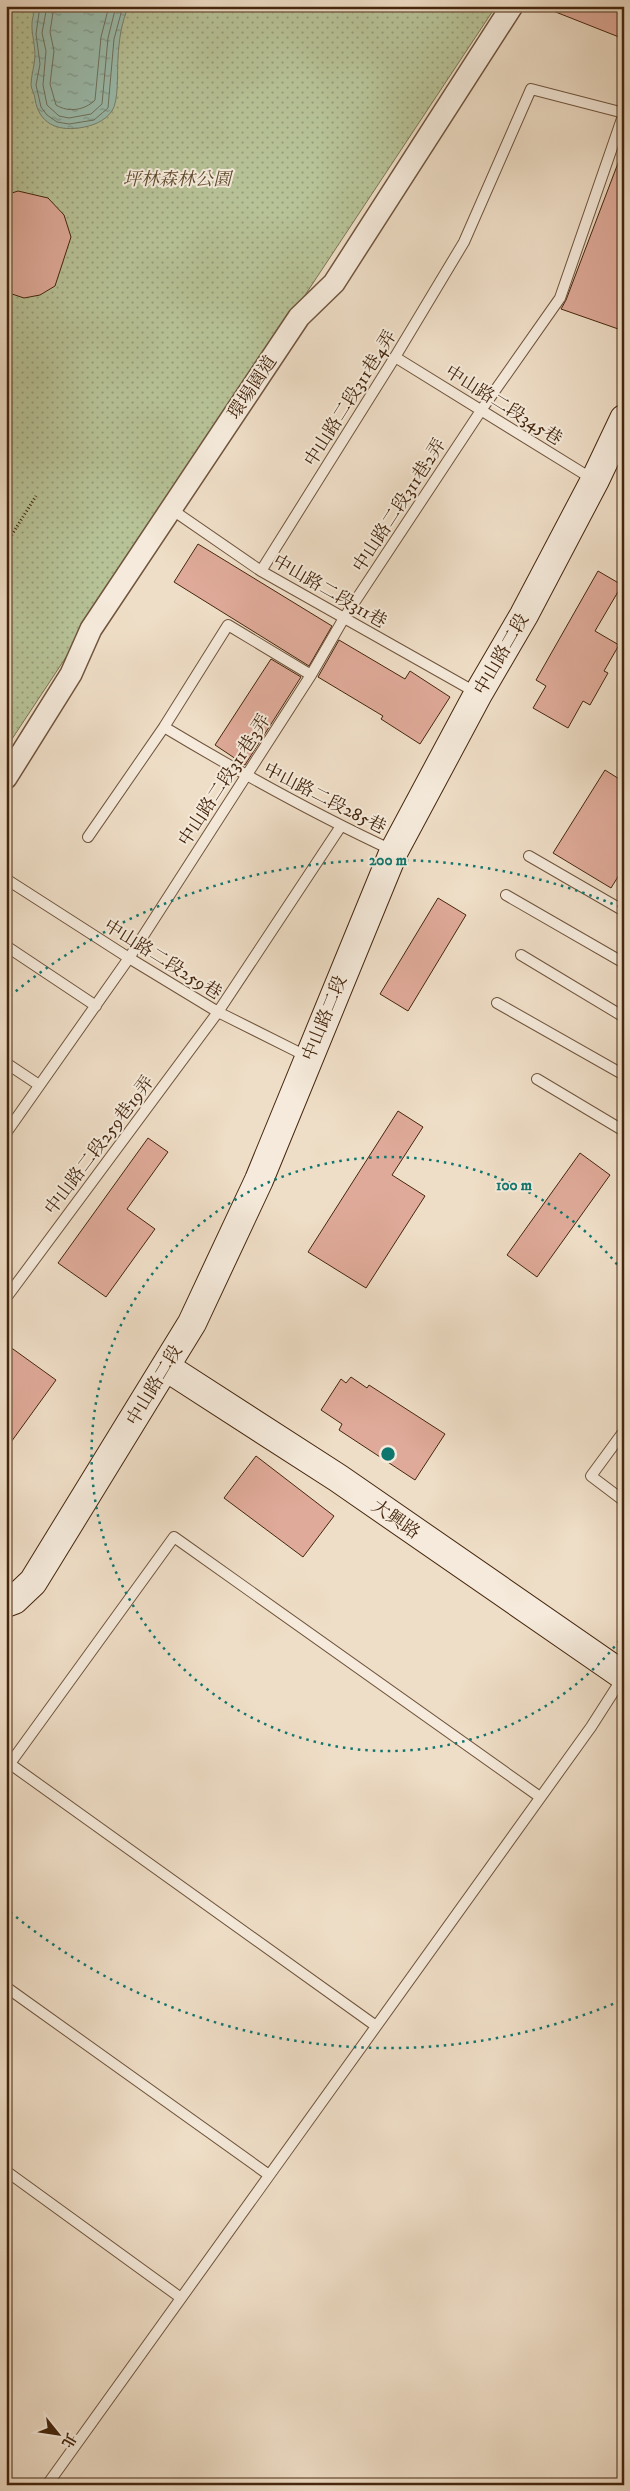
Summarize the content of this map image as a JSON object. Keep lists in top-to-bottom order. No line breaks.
{"streets":{"street":["環場園道","中山路二段","大興路"],"lane":["中山路二段311巷4弄","中山路二段345巷","中山路二段311巷2弄","中山路二段311巷","中山路二段311巷3弄","中山路二段285巷","中山路二段259巷","中山路二段259巷19弄"]},"crossings":[["環場園道","中山路二段311巷"],["中山路二段311巷4弄","中山路二段345巷"],["中山路二段311巷4弄","中山路二段311巷2弄"],["中山路二段311巷4弄","中山路二段311巷"],["中山路二段345巷","中山路二段311巷2弄"],["中山路二段345巷","中山路二段"],["中山路二段311巷2弄","中山路二段311巷"],["中山路二段311巷2弄","中山路二段311巷3弄"],["中山路二段311巷","中山路二段"],["中山路二段311巷","中山路二段311巷3弄"],["中山路二段","中山路二段285巷"],["中山路二段","中山路二段259巷"],["中山路二段","大興路"],["中山路二段311巷3弄","中山路二段285巷"],["中山路二段311巷3弄","中山路二段259巷"],["中山路二段285巷","中山路二段259巷19弄"],["中山路二段259巷","中山路二段259巷19弄"]],"parks":["坪林森林公園"],"north":"bottom right","rings":["200 m","100 m"]}
